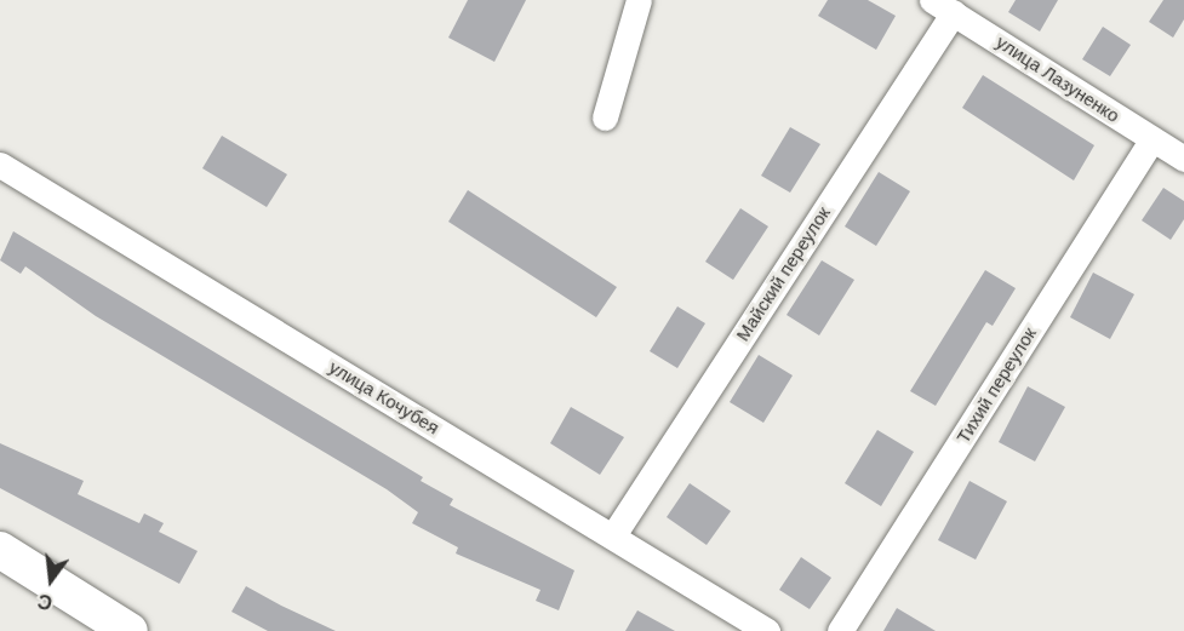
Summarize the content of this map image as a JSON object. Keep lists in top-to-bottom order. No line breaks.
{"streets":{"street":["улица Лазуненко","Майский переулок","Тихий переулок","улица Кочубея"]},"crossings":[["улица Лазуненко","Майский переулок"],["улица Лазуненко","Тихий переулок"],["Майский переулок","улица Кочубея"]],"north":"bottom"}
